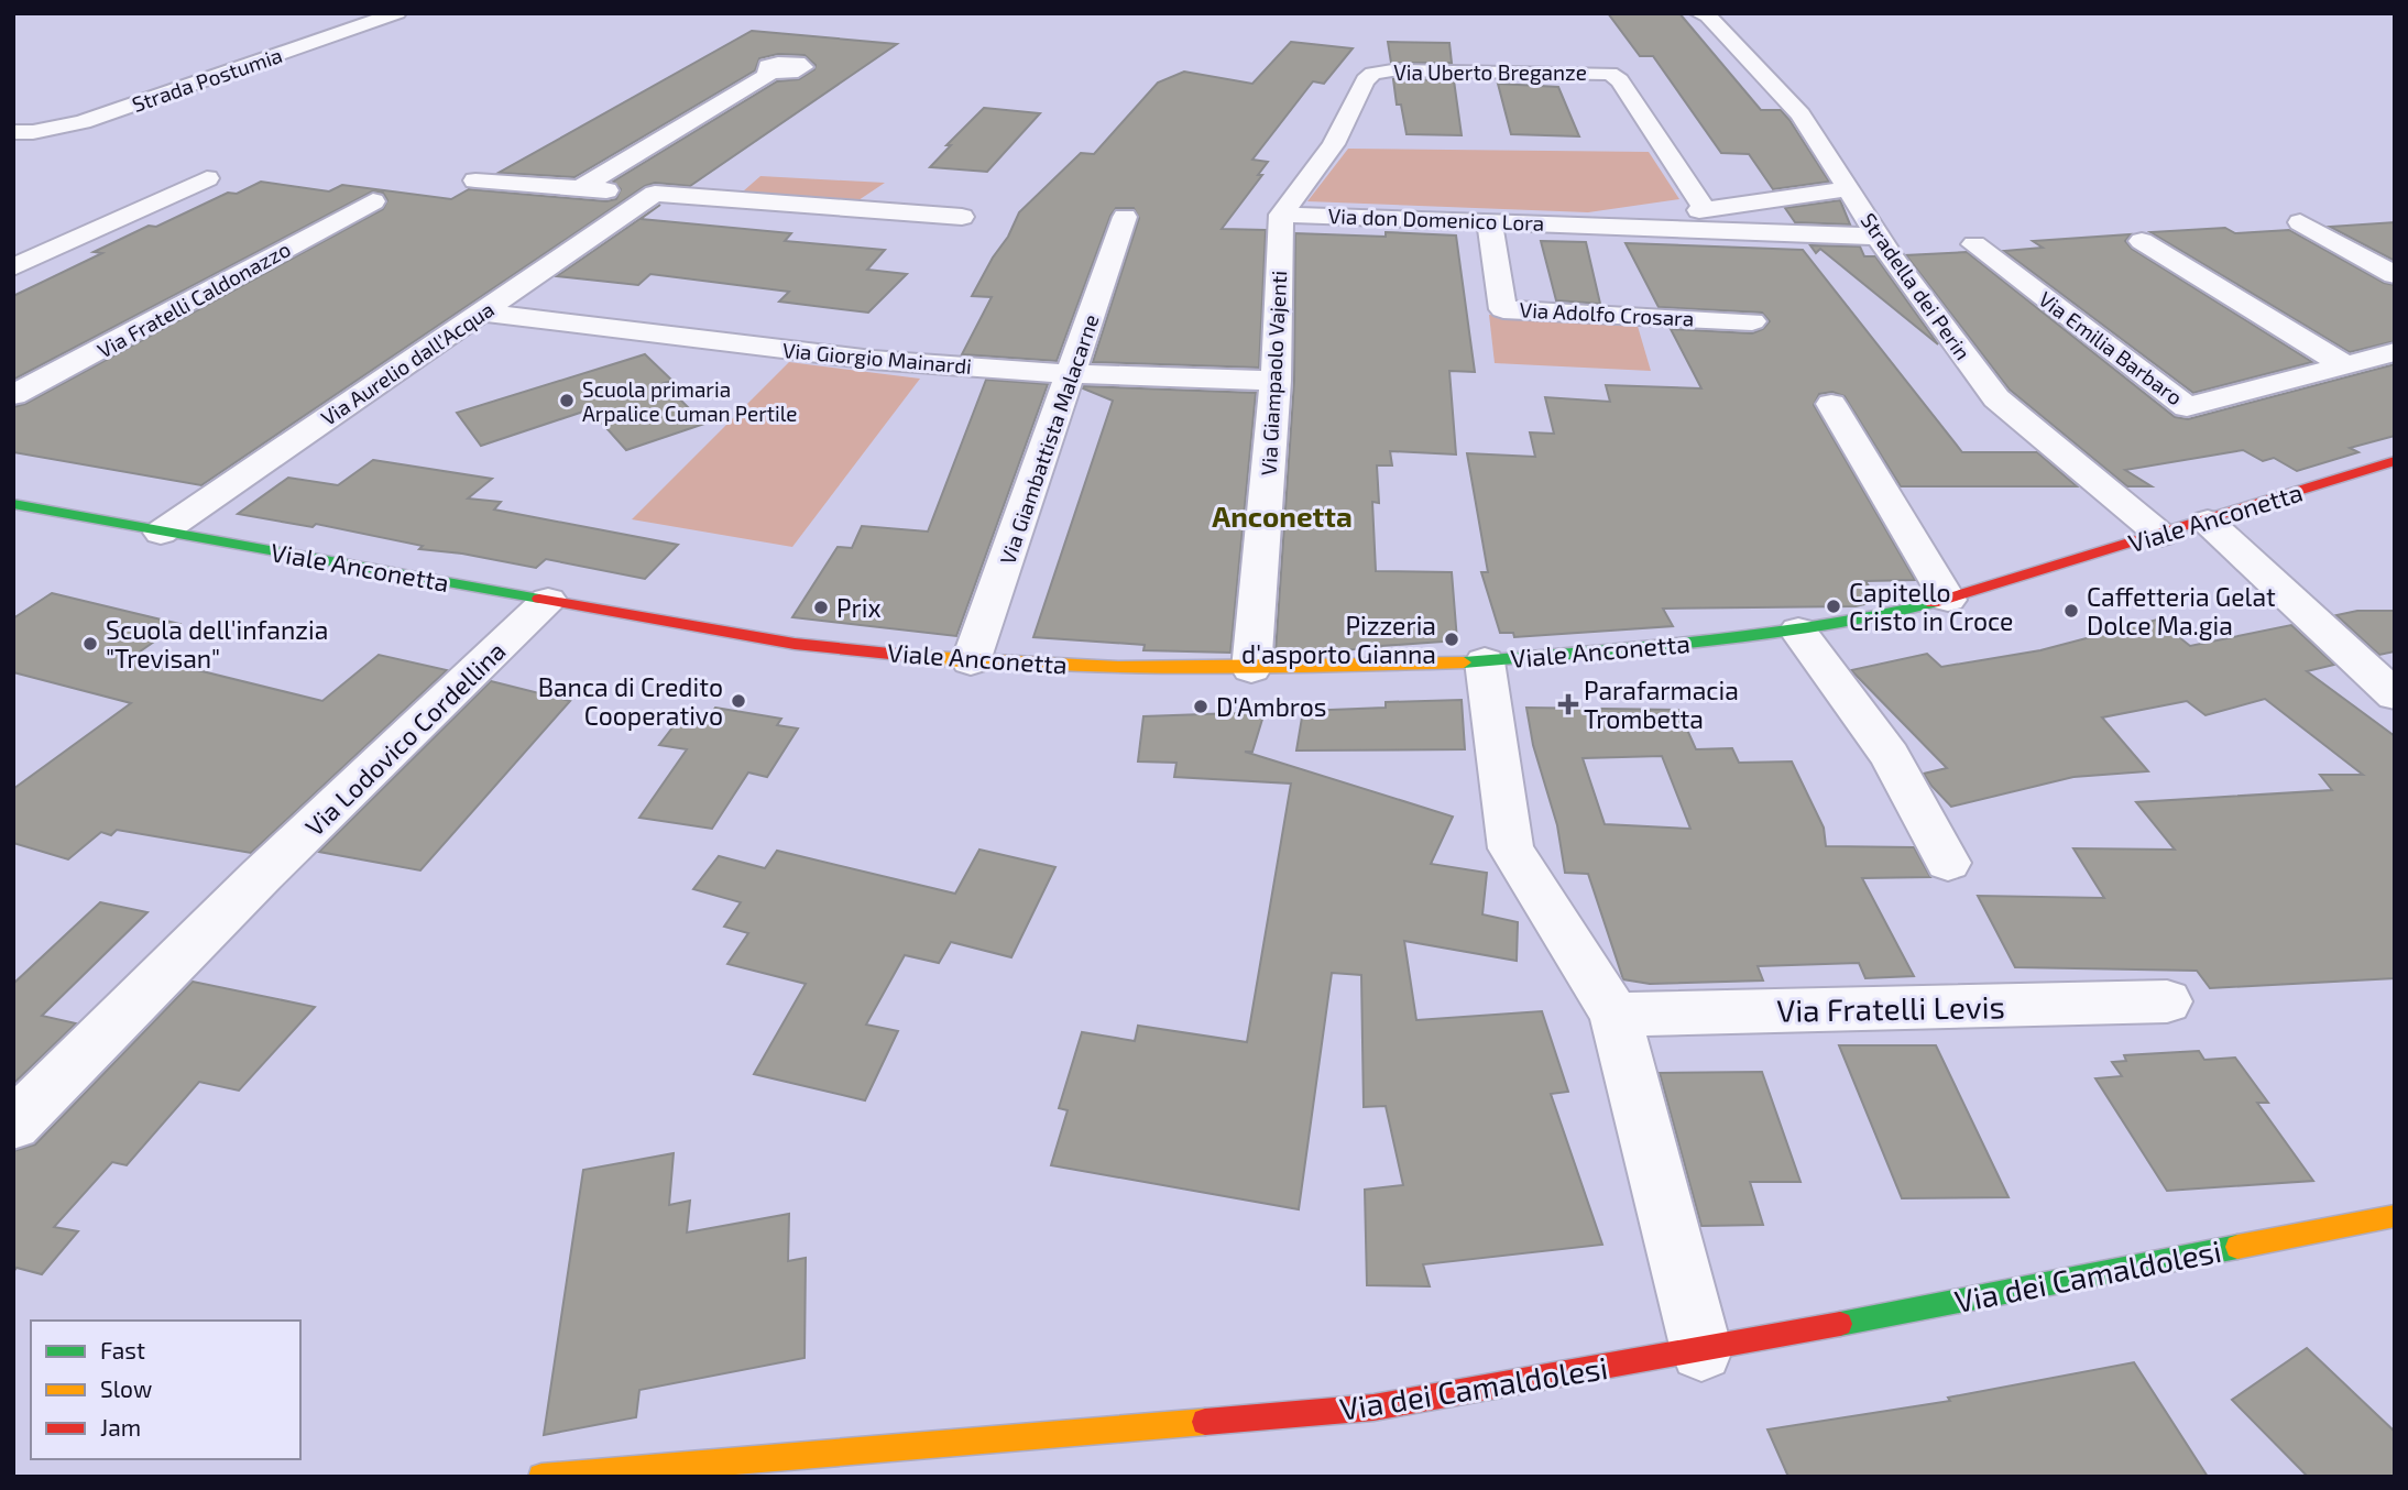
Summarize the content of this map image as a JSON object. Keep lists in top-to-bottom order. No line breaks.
{"streets":{"main road":["Viale Anconetta","Via dei Camaldolesi"],"street":["Via Uberto Breganze","Strada Postumia","Via don Domenico Lora","Stradella dei Perin","Via Fratelli Caldonazzo","Via Adolfo Crosara","Via Emilia Barbaro","Via Giorgio Mainardi","Via Aurelio dall'Acqua","Via Giampaolo Vajenti","Via Giambattista Malacarne","Via Lodovico Cordellina","Via Fratelli Levis"]},"crossings":[["Via Uberto Breganze","Via don Domenico Lora"],["Via Uberto Breganze","Via Giampaolo Vajenti"],["Via don Domenico Lora","Stradella dei Perin"],["Via don Domenico Lora","Via Adolfo Crosara"],["Via don Domenico Lora","Via Giampaolo Vajenti"],["Stradella dei Perin","Viale Anconetta"],["Via Giorgio Mainardi","Via Aurelio dall'Acqua"],["Via Giorgio Mainardi","Via Giampaolo Vajenti"],["Via Giorgio Mainardi","Via Giambattista Malacarne"],["Via Aurelio dall'Acqua","Viale Anconetta"],["Via Giampaolo Vajenti","Viale Anconetta"],["Via Giambattista Malacarne","Viale Anconetta"],["Viale Anconetta","Via Lodovico Cordellina"]],"districts":["Anconetta"],"places":{"other":["Scuola primaria Arpalice Cuman Pertile","Capitello Cristo in Croce","Prix","Caffetteria Gelat Dolce Ma.gia","Pizzeria d'asporto Gianna","Scuola dell'infanzia \"Trevisan\"","Banca di Credito Cooperativo","D'Ambros"],"health":["Parafarmacia Trombetta"]},"legend":["Fast","Slow","Jam"]}
